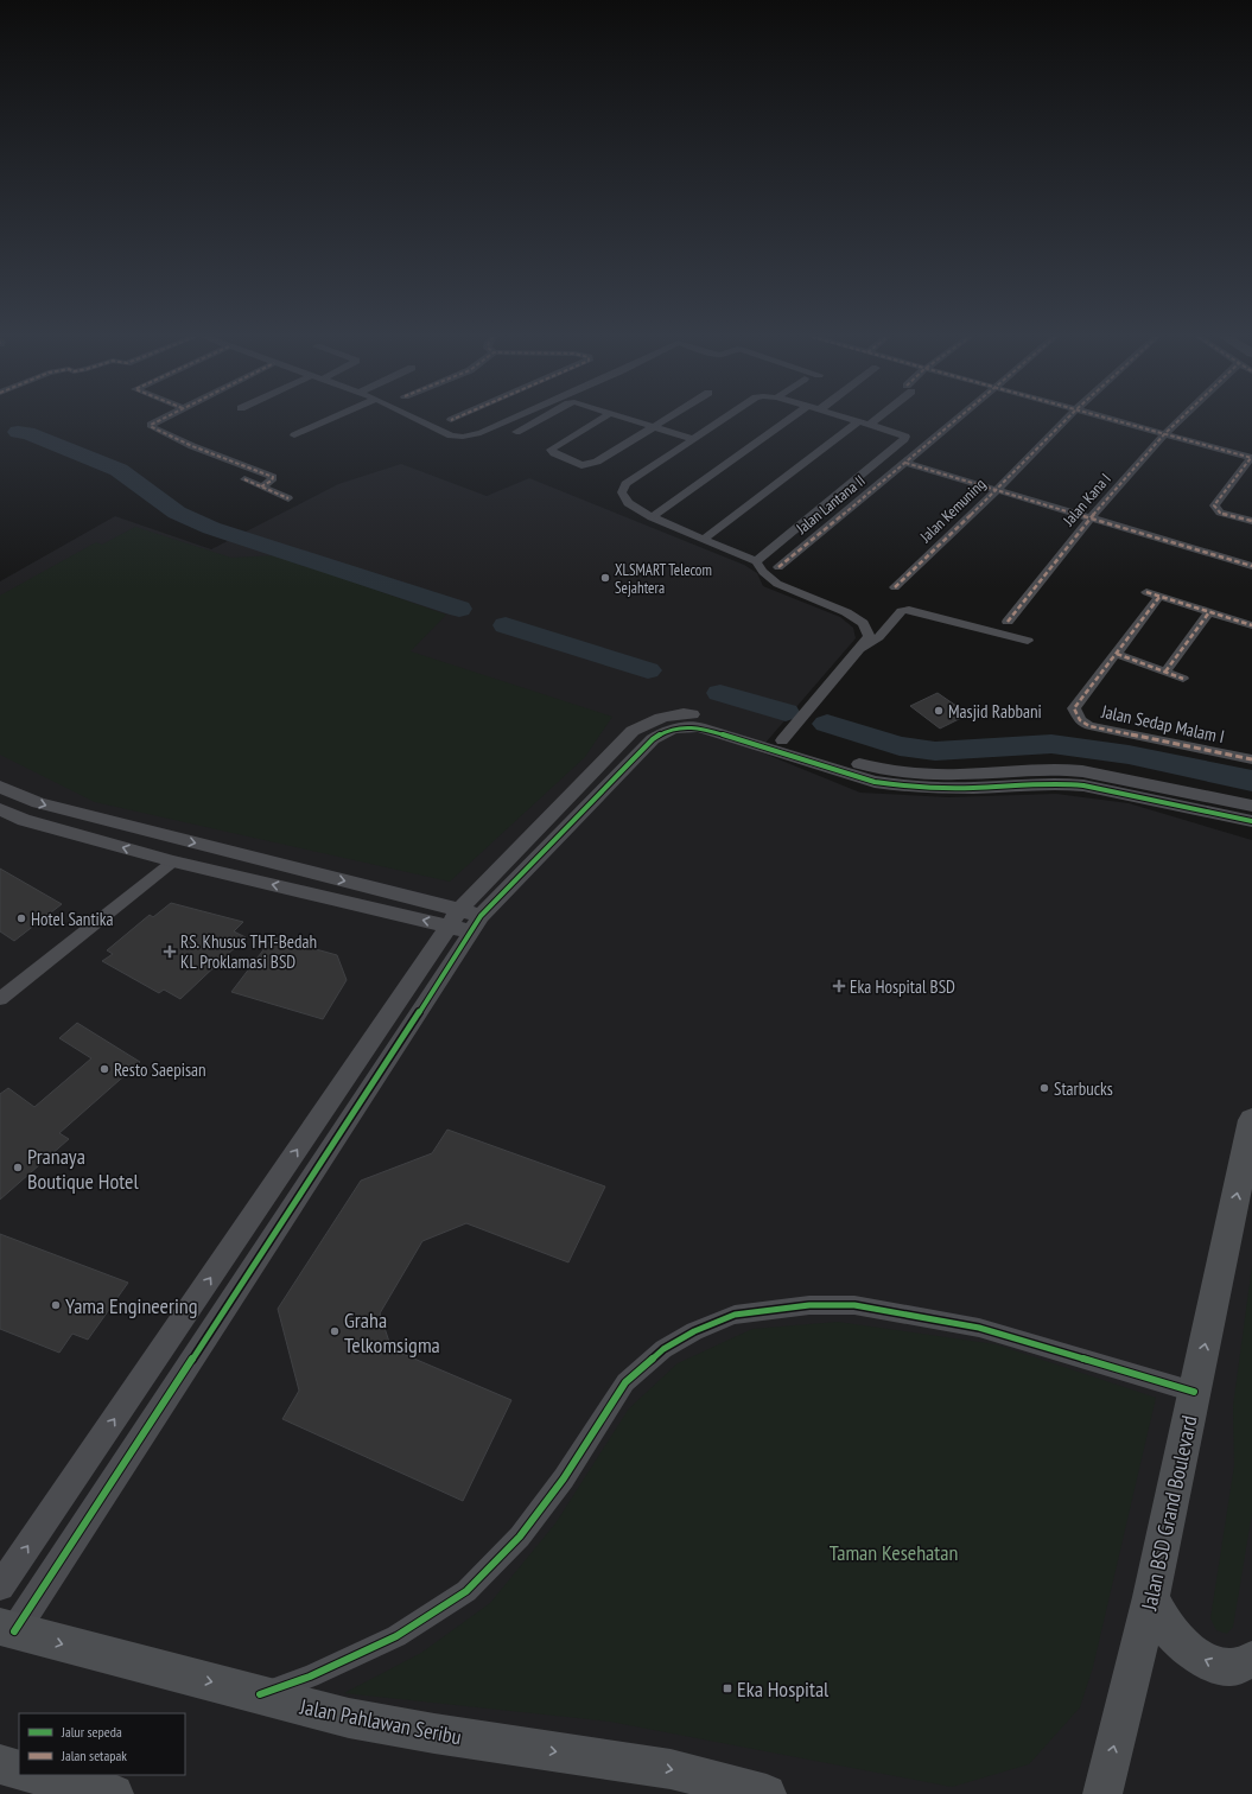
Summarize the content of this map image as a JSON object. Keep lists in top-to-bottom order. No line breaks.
{"streets":{"main road":["Jalan BSD Grand Boulevard","Jalan Pahlawan Seribu"],"street":["Jalan Kana I","Jalan Lantana II","Jalan Kemuning","Jalan Sedap Malam I"]},"one_way":["Jalan BSD Grand Boulevard","Jalan Pahlawan Seribu"],"parks":["Taman Kesehatan"],"places":{"other":["XLSMART Telecom Sejahtera","Masjid Rabbani","Hotel Santika","Resto Saepisan","Starbucks","Pranaya Boutique Hotel","Yama Engineering","Graha Telkomsigma"],"health":["RS. Khusus THT-Bedah KL Proklamasi BSD","Eka Hospital BSD"],"transit":["Eka Hospital"]},"legend":["Jalur sepeda","Jalan setapak"]}
